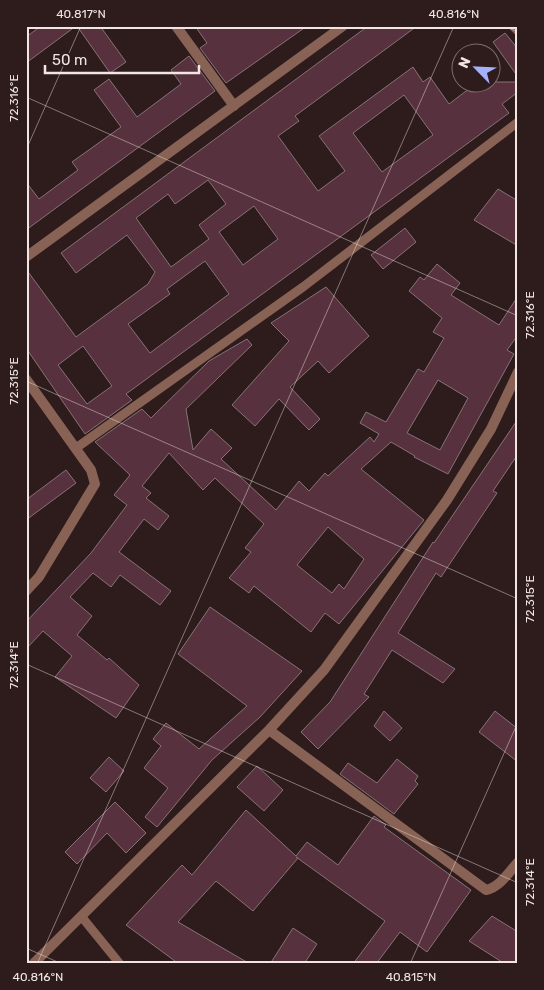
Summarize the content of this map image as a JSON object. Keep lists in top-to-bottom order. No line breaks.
{"scale_bar":"50 m","north":"top left","coordinates":["40.817°N","40.816°N","72.316°E","72.315°E","72.314°E","40.815°N"]}
